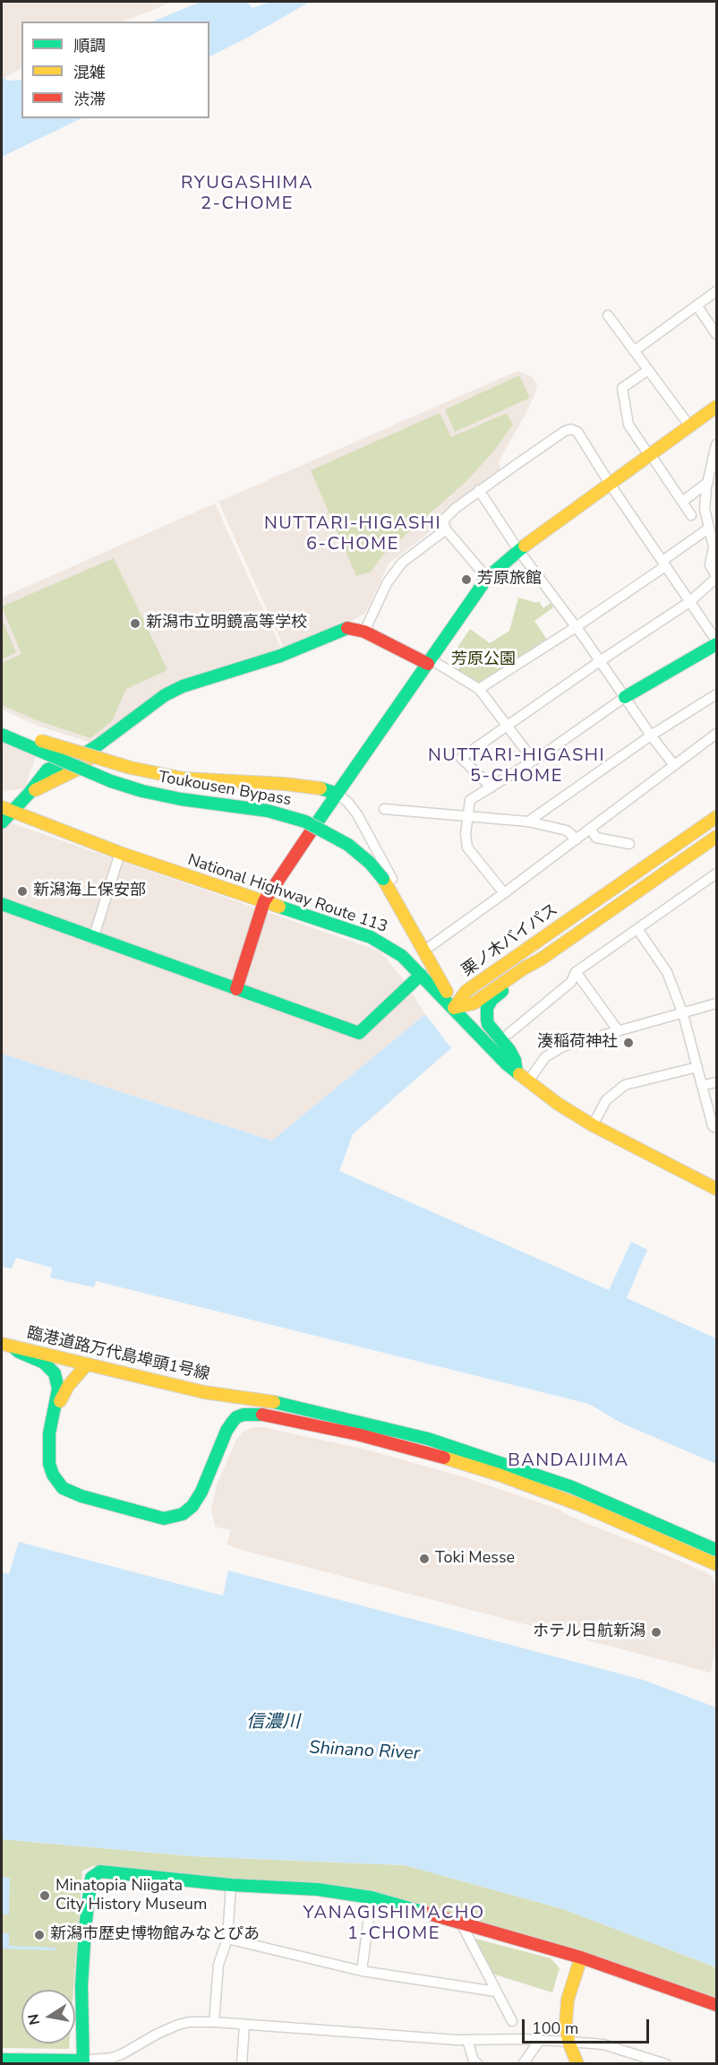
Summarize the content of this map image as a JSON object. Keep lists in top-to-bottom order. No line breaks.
{"streets":{"main road":["Toukousen Bypass","National Highway Route 113","栗ノ木バイパス","臨港道路万代島埠頭1号線"]},"crossings":[["Toukousen Bypass","National Highway Route 113"],["Toukousen Bypass","栗ノ木バイパス"],["National Highway Route 113","栗ノ木バイパス"]],"districts":["RYUGASHIMA 2-CHOME","NUTTARI-HIGASHI 6-CHOME","NUTTARI-HIGASHI 5-CHOME","BANDAIJIMA","YANAGISHIMACHO 1-CHOME"],"water":["信濃川","Shinano River"],"parks":["芳原公園"],"places":["芳原旅館","新潟市立明鏡高等学校","新潟海上保安部","湊稲荷神社","Toki Messe","ホテル日航新潟","Minatopia Niigata City History Museum","新潟市歴史博物館みなとぴあ"],"legend":["順調","混雑","渋滞"],"scale_bar":"100 m","north":"left"}
